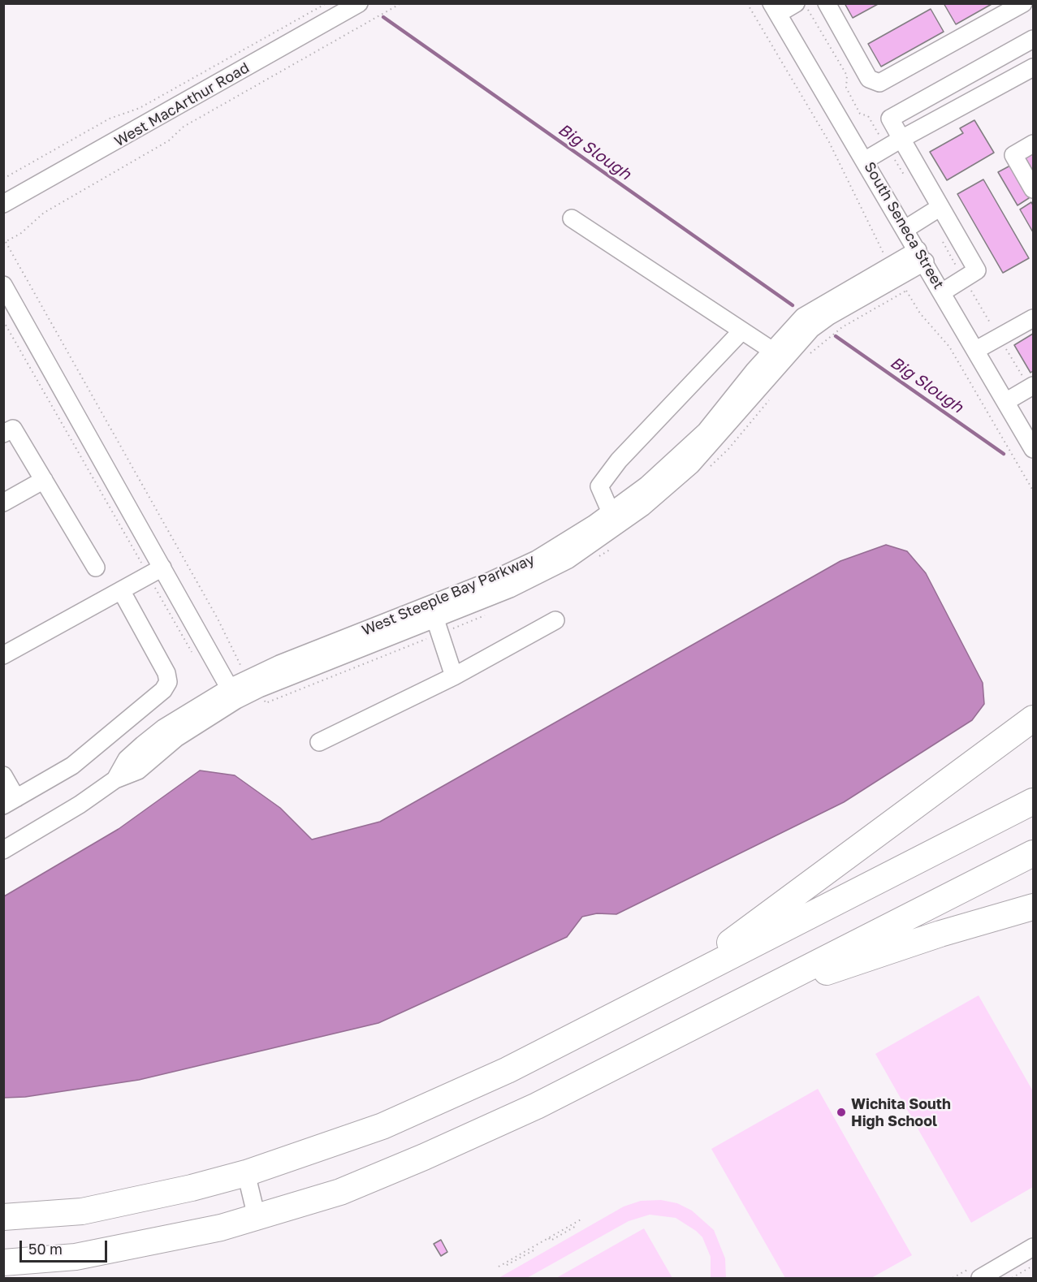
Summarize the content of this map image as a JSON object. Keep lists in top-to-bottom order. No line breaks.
{"streets":{"street":["West MacArthur Road","South Seneca Street","West Steeple Bay Parkway"]},"crossings":[["South Seneca Street","West Steeple Bay Parkway"]],"water":["Big Slough"],"places":["Wichita South High School"],"scale_bar":"50 m"}
